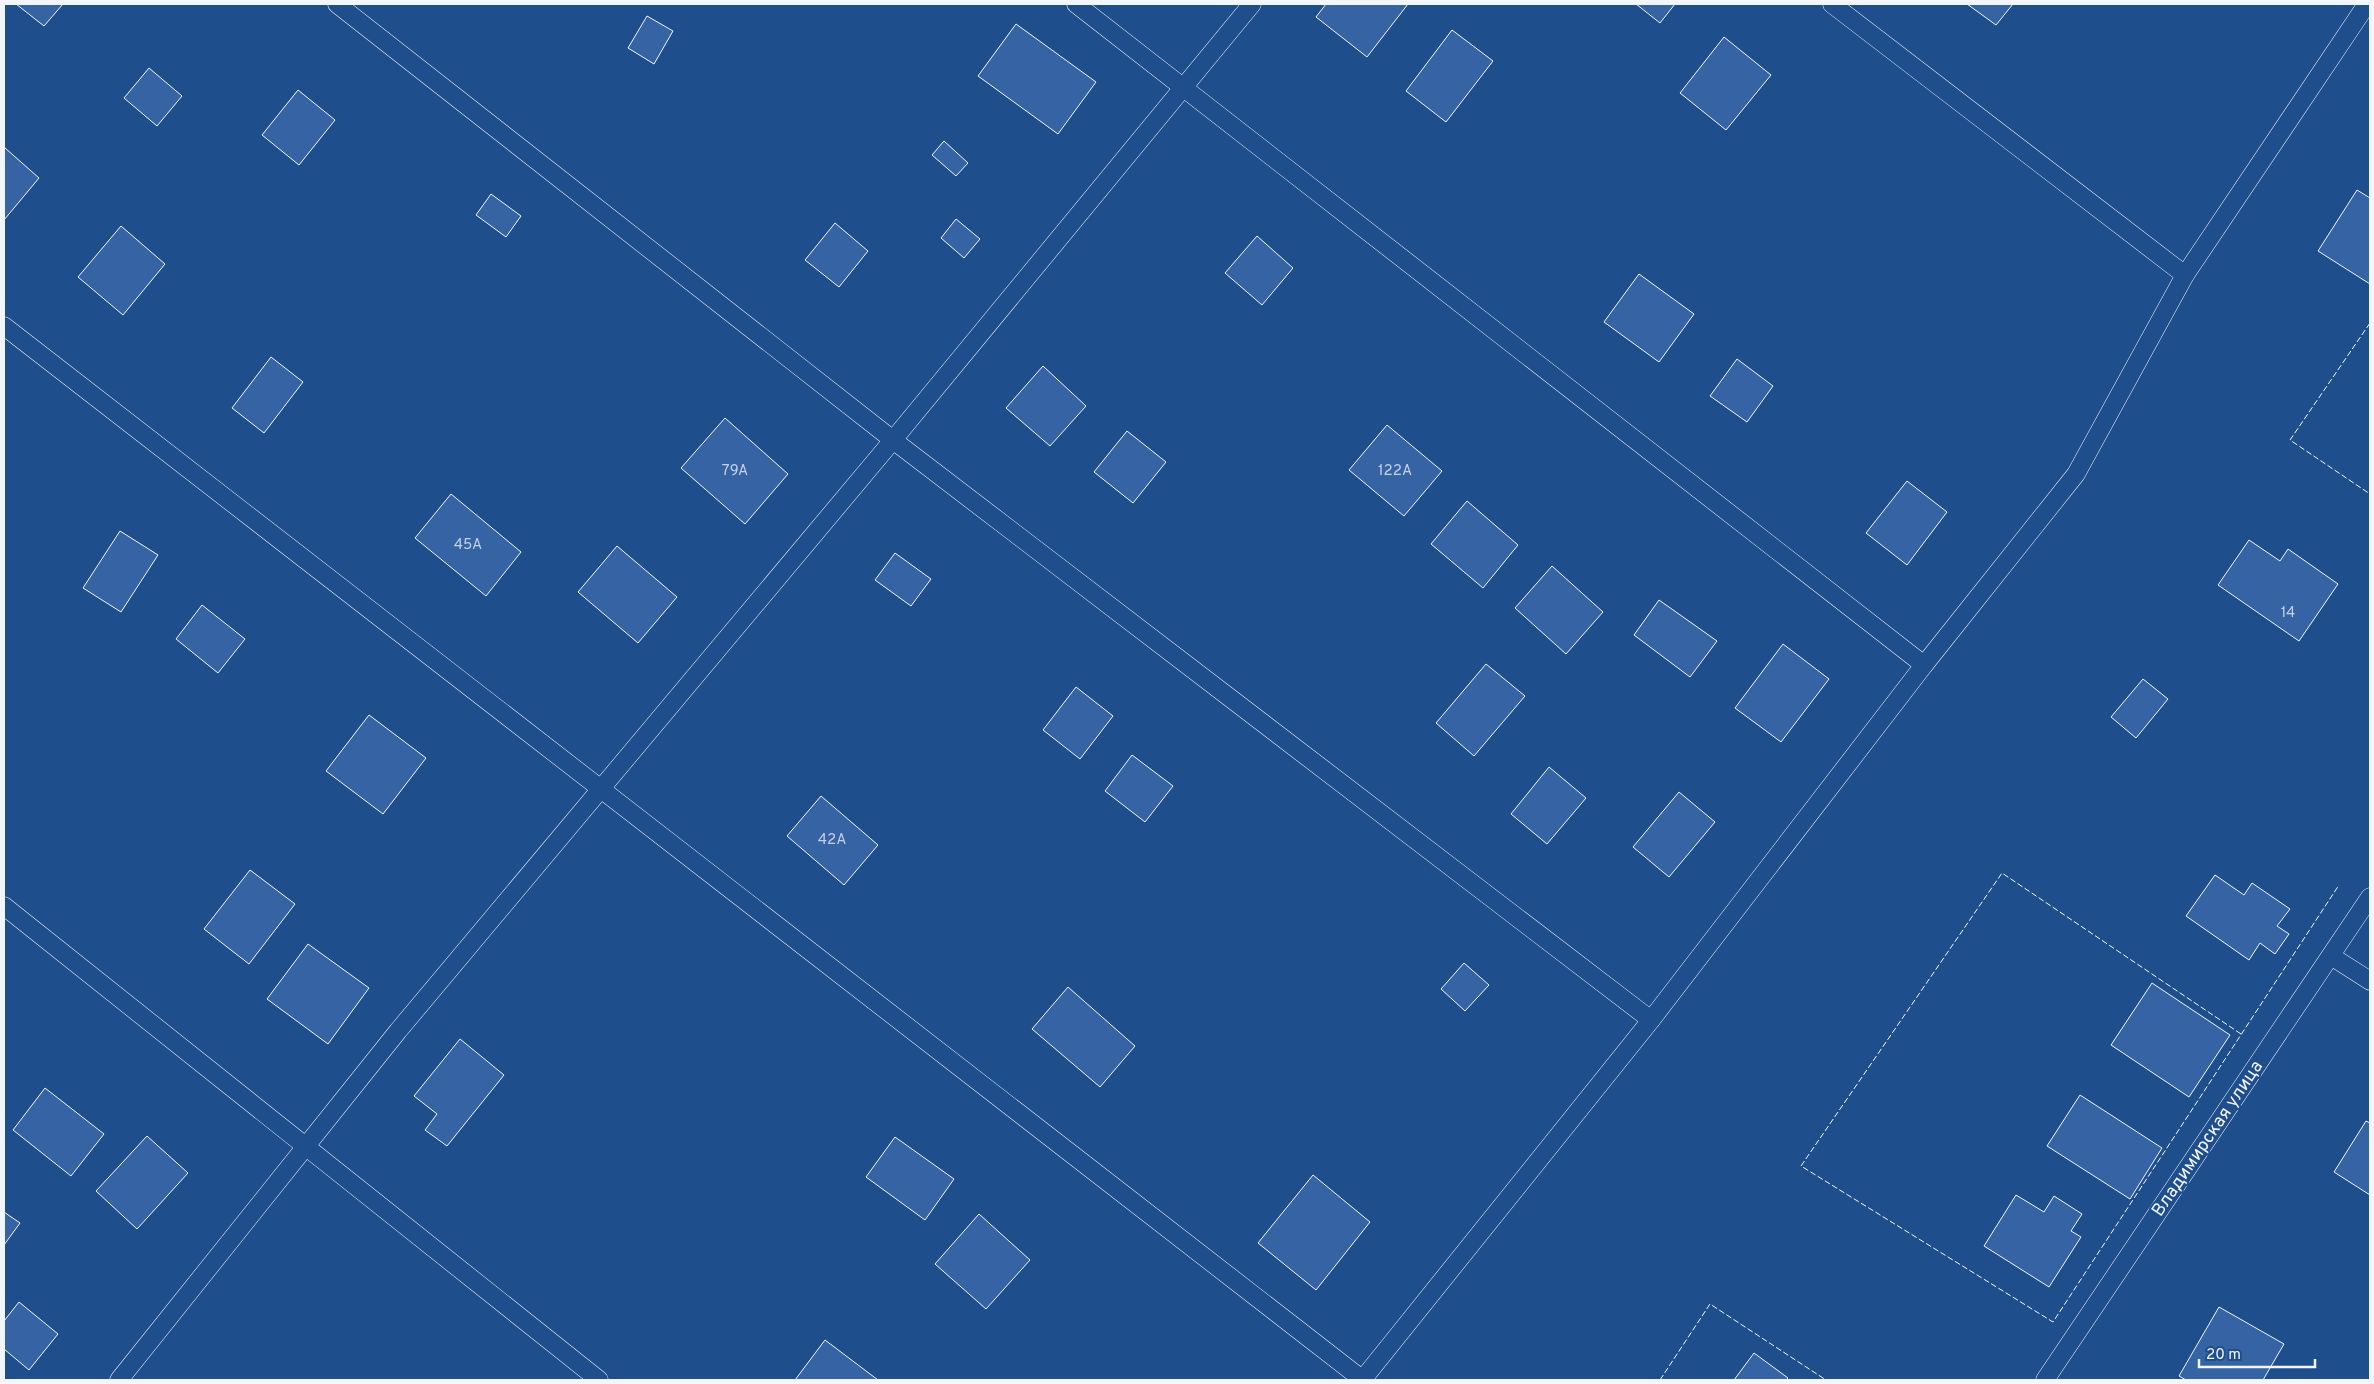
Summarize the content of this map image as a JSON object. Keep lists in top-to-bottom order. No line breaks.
{"streets":{"lane":["Владимирская улица"]},"house_numbers":["79А","122А","45А","14","42А"],"scale_bar":"20 m"}
